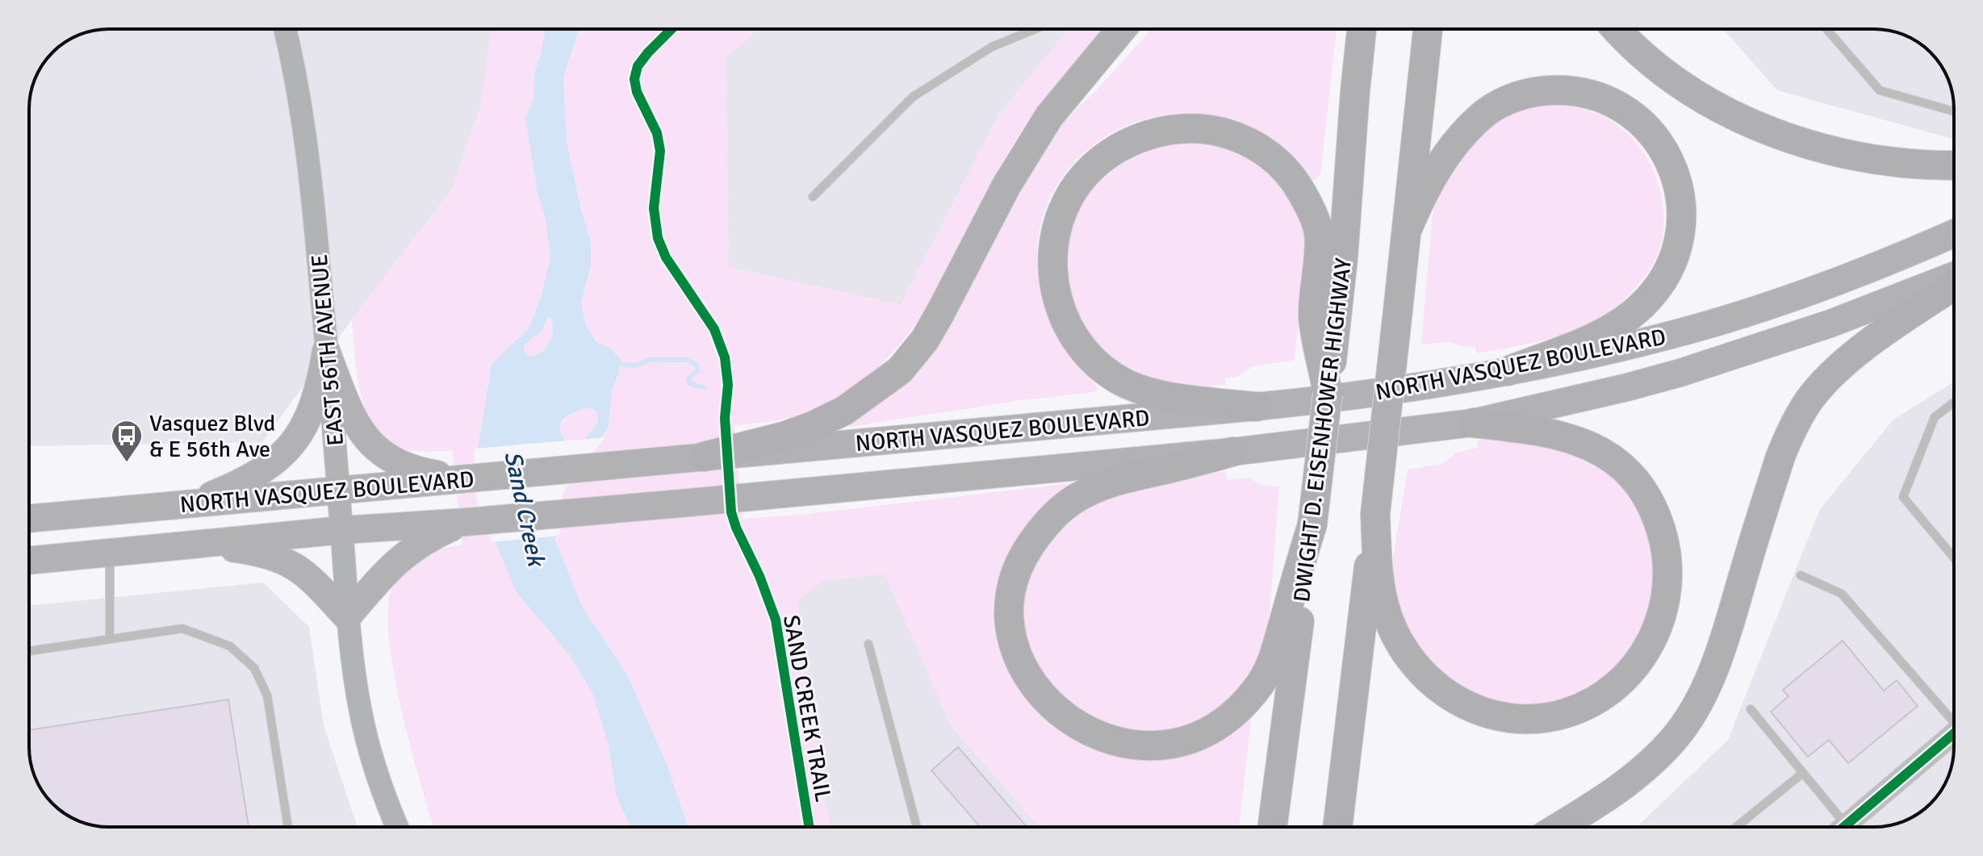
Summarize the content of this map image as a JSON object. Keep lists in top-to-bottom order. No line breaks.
{"streets":{"highway":["NORTH VASQUEZ BOULEVARD","DWIGHT D. EISENHOWER HIGHWAY"],"main road":["EAST 56TH AVENUE"],"cycle path":["SAND CREEK TRAIL"]},"crossings":[["EAST 56TH AVENUE","NORTH VASQUEZ BOULEVARD"]],"water":["Sand Creek"],"places":{"bus stop":["Vasquez Blvd & E 56th Ave"]}}
